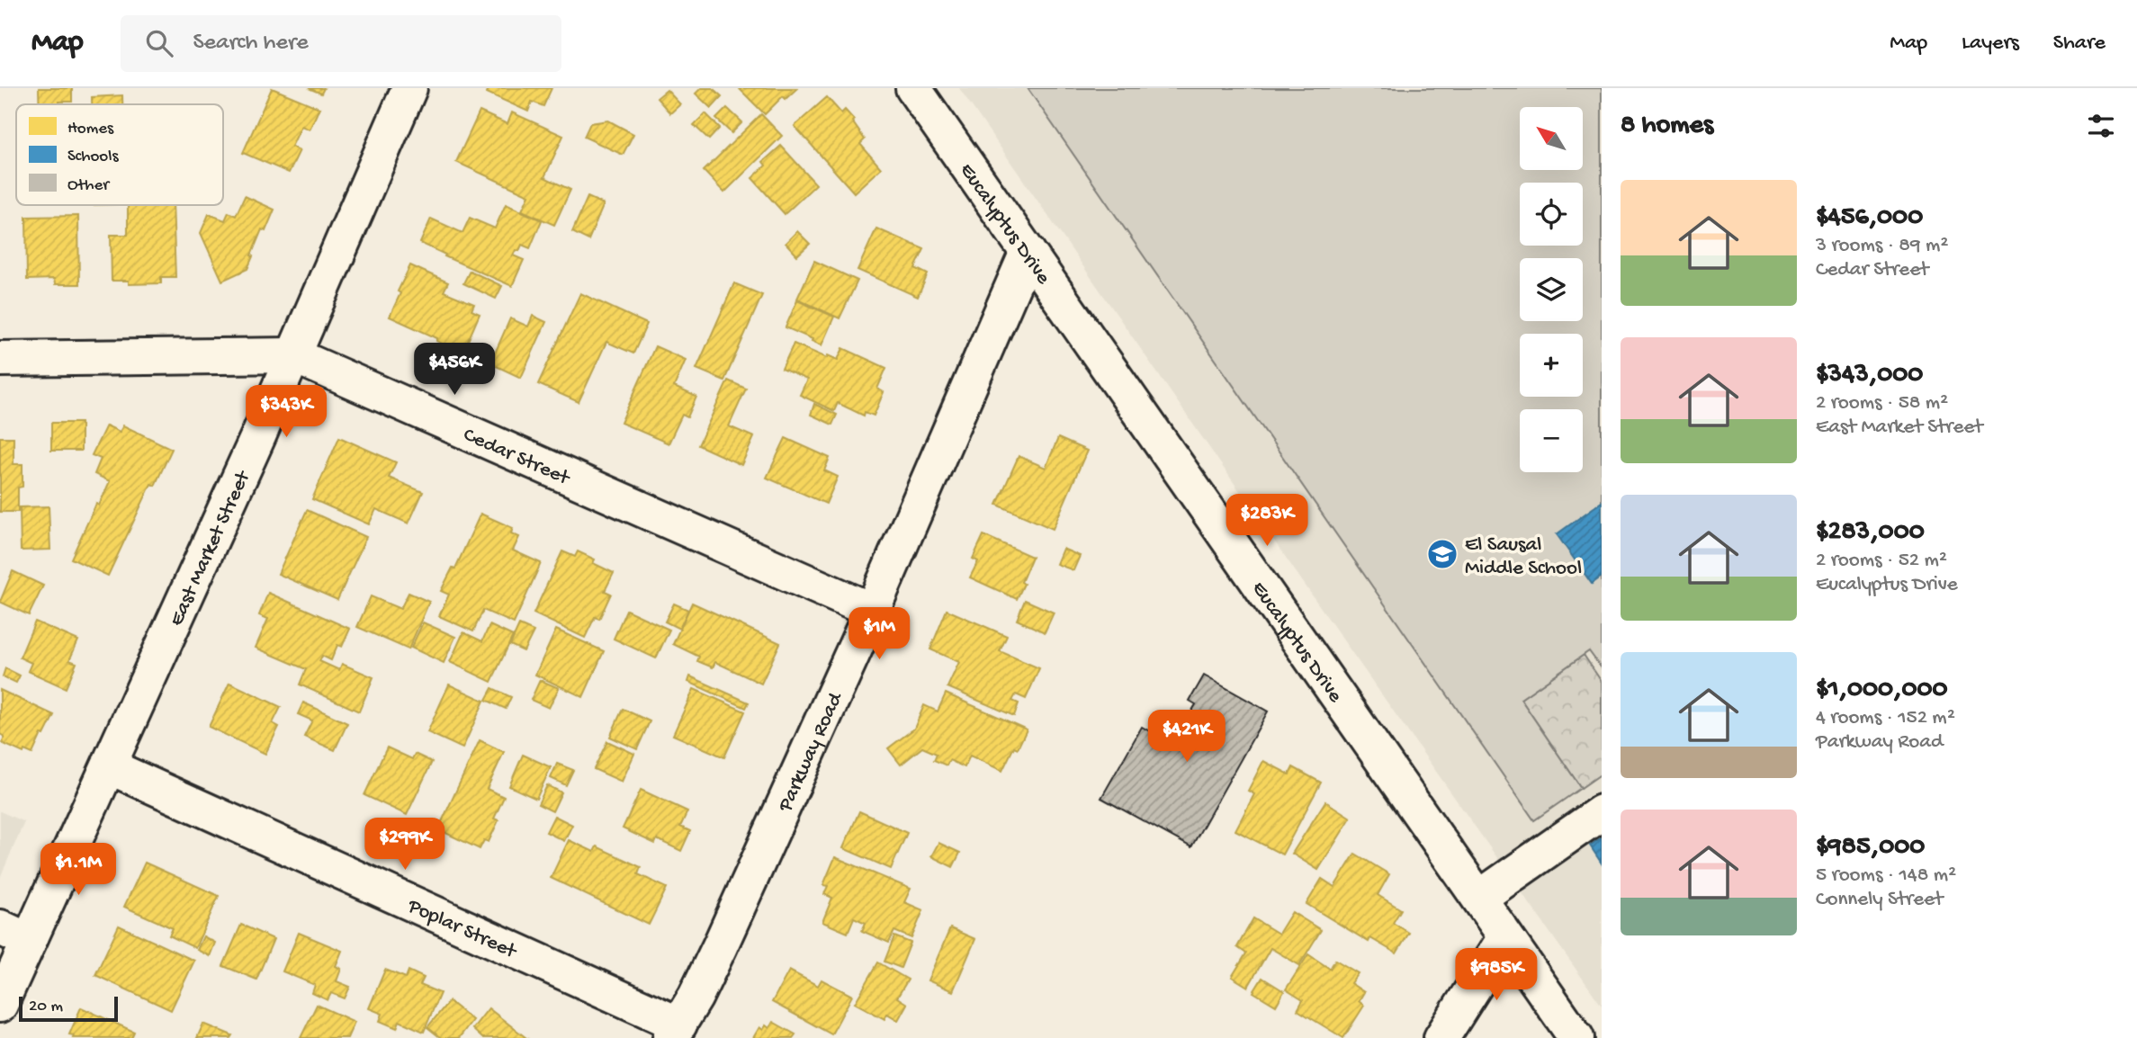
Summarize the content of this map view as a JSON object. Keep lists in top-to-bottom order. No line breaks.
{"streets":{"street":["Eucalyptus Drive","Cedar Street","East Market Street","Parkway Road","Poplar Street"]},"crossings":[["Eucalyptus Drive","Parkway Road"],["Cedar Street","East Market Street"],["Cedar Street","Parkway Road"],["East Market Street","Poplar Street"],["Parkway Road","Poplar Street"]],"places":{"school or university":["El Sausal Middle School"]},"legend":["Homes","Schools","Other"],"scale_bar":"20 m","north":"top left","page":{"header":"Map","search":"Search here","nav":["Map","Layers","Share"],"heading":"8 homes","map_buttons":["+","−"],"list":[{"name":"$456,000","note":"3 rooms · 89 m² · Cedar Street"},{"name":"$343,000","note":"2 rooms · 58 m² · East Market Street"},{"name":"$283,000","note":"2 rooms · 52 m² · Eucalyptus Drive"},{"name":"$1,000,000","note":"4 rooms · 152 m² · Parkway Road"},{"name":"$985,000","note":"5 rooms · 148 m² · Connely Street"}],"price":["$456K","$343K","$283K","$1M","$421K","$299K","$1.1M","$985K"],"scale":"20 m"}}
